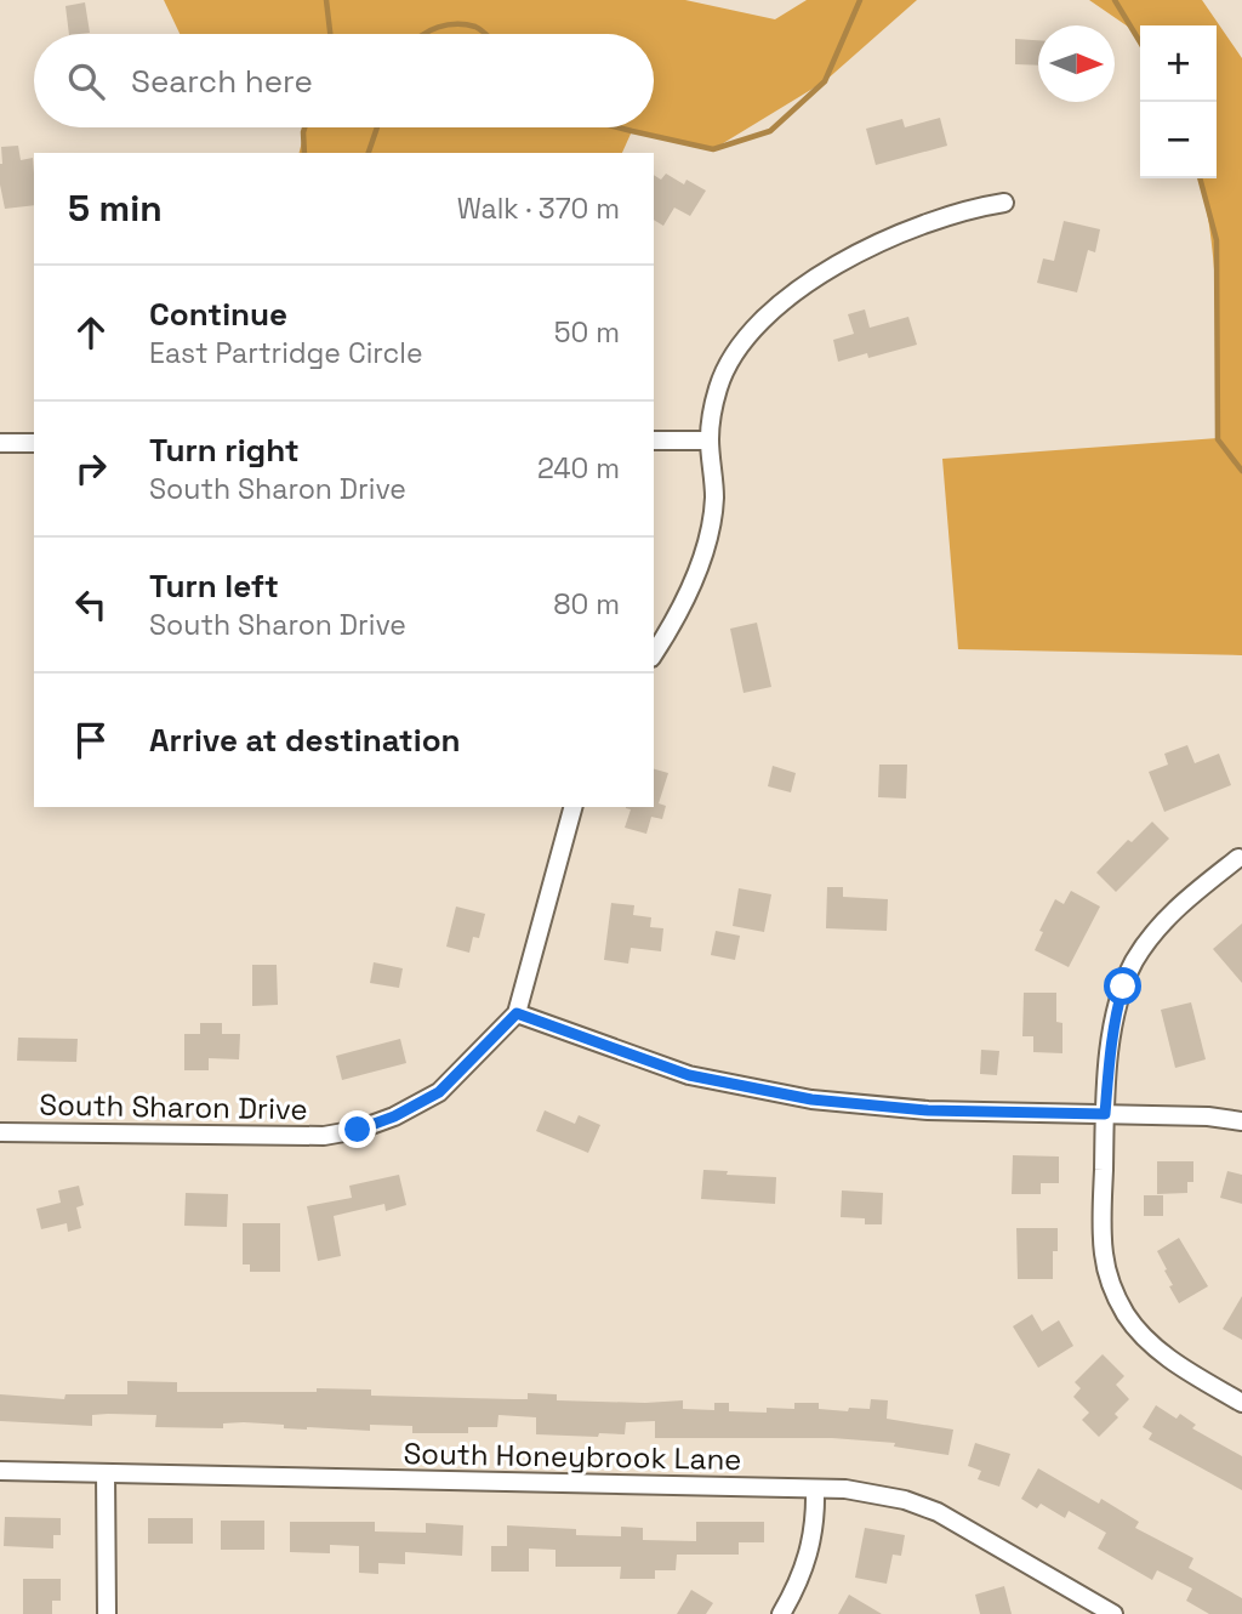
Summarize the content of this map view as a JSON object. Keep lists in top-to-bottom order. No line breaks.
{"streets":{"street":["South Sharon Drive","South Honeybrook Lane"]},"north":"right","page":{"map_buttons":["+","−"],"search":"Search here","heading":["5 min","Walk · 370 m"],"list":[["Continue","East Partridge Circle","50 m"],["Turn right","South Sharon Drive","240 m"],["Turn left","South Sharon Drive","80 m"],"Arrive at destination"]}}
